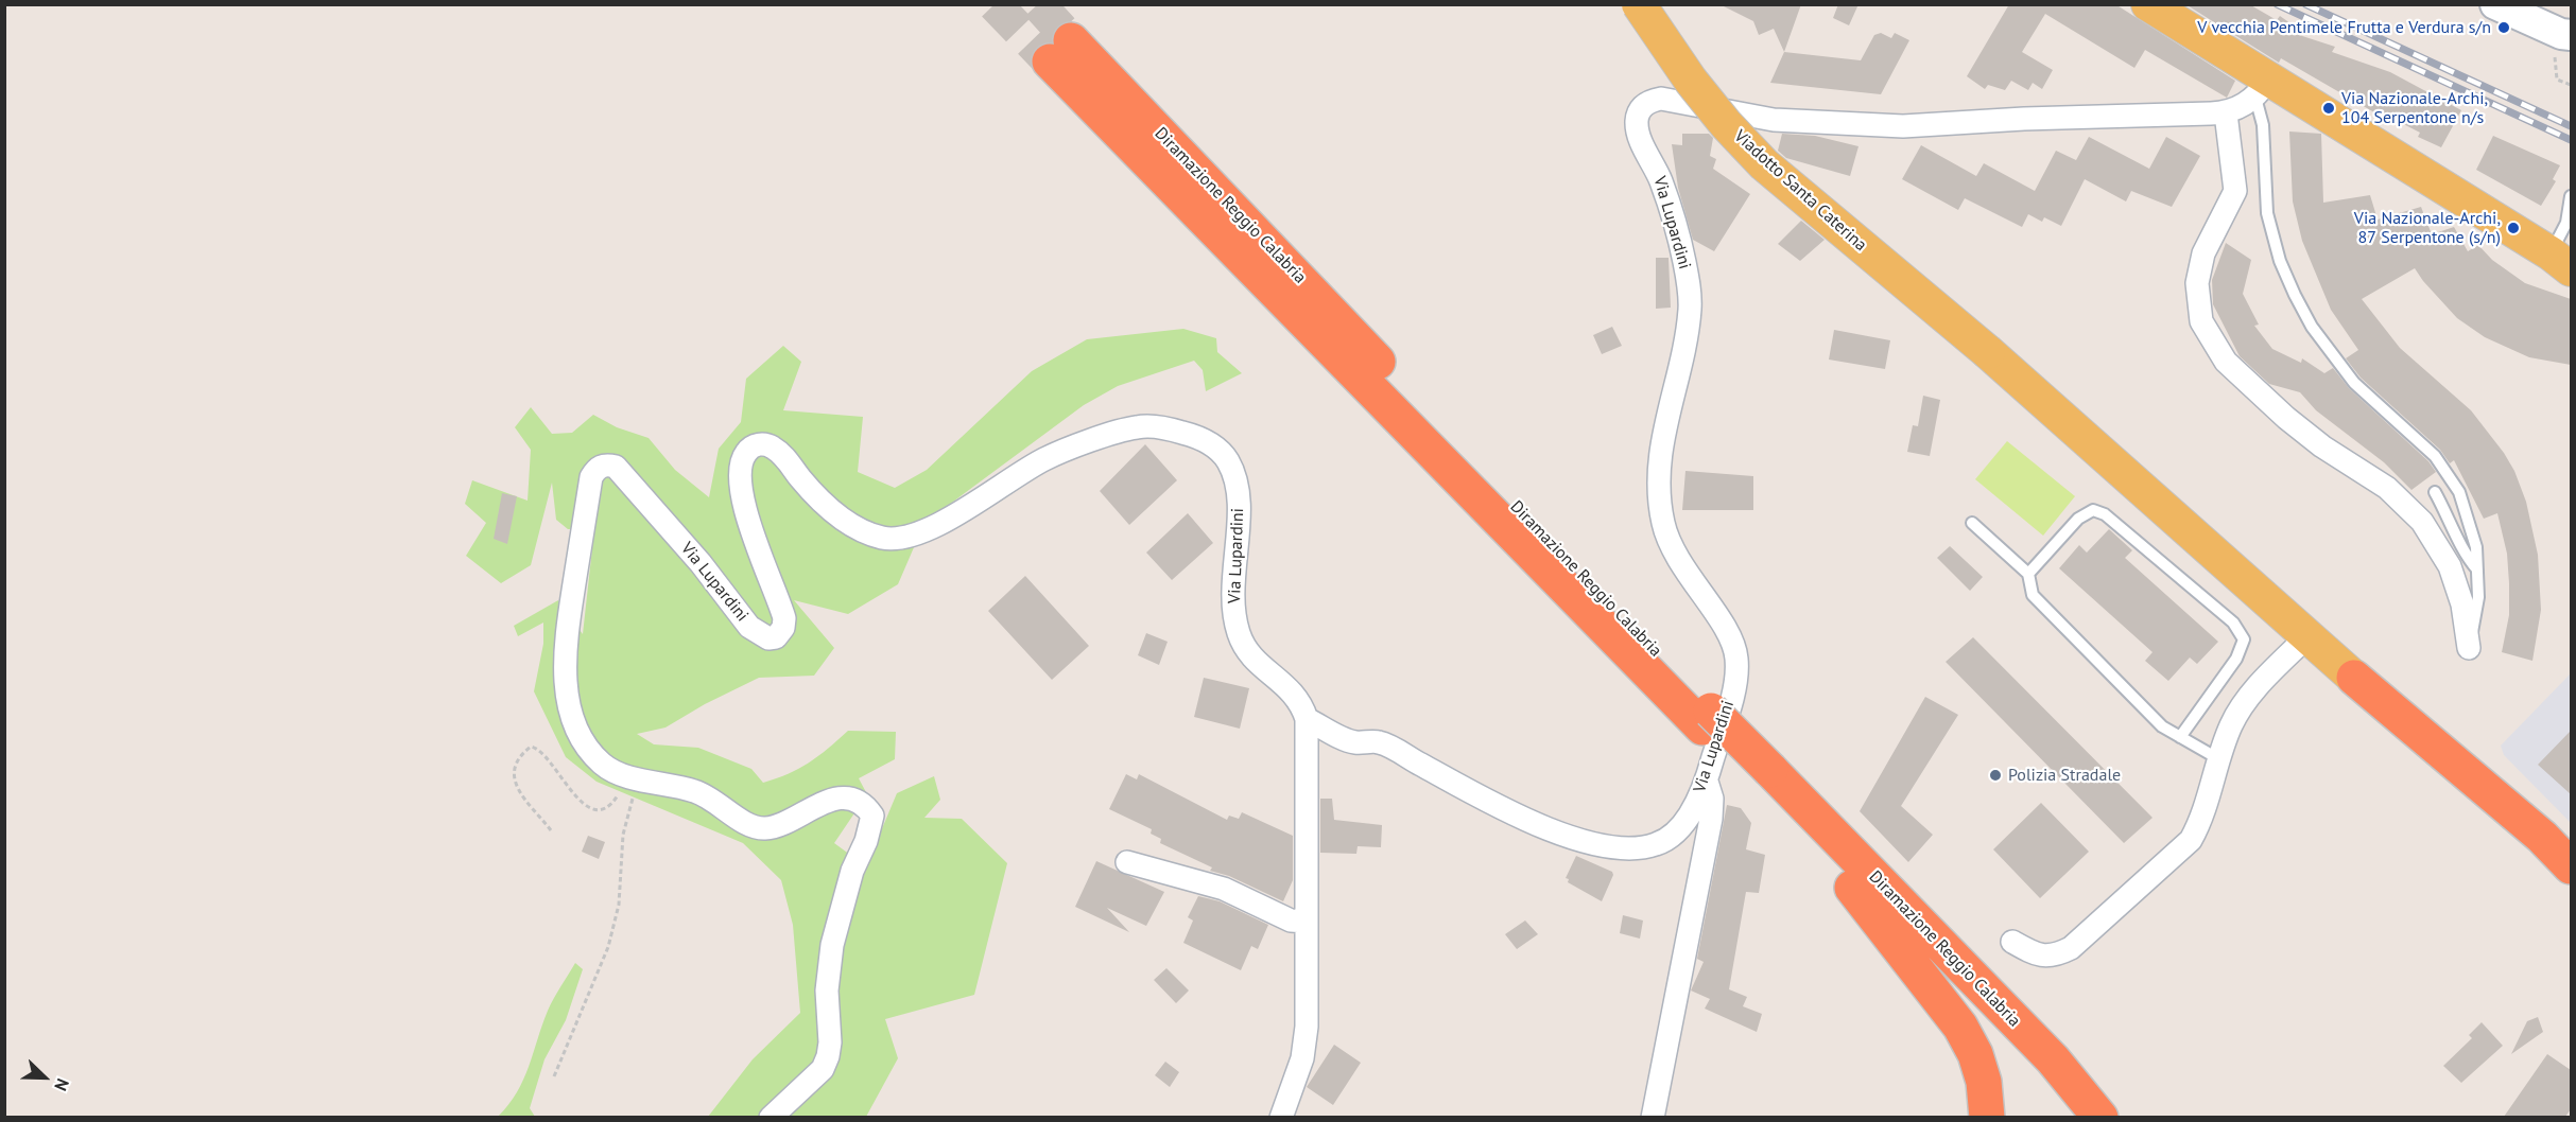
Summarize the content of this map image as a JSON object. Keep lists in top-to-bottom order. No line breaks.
{"streets":{"highway":["Diramazione Reggio Calabria"],"main road":["Viadotto Santa Caterina"],"street":["Via Lupardini"]},"places":["V vecchia Pentimele Frutta e Verdura s/n","Via Nazionale-Archi, 104 Serpentone n/s","Via Nazionale-Archi, 87 Serpentone (s/n)","Polizia Stradale"],"north":"bottom right"}
